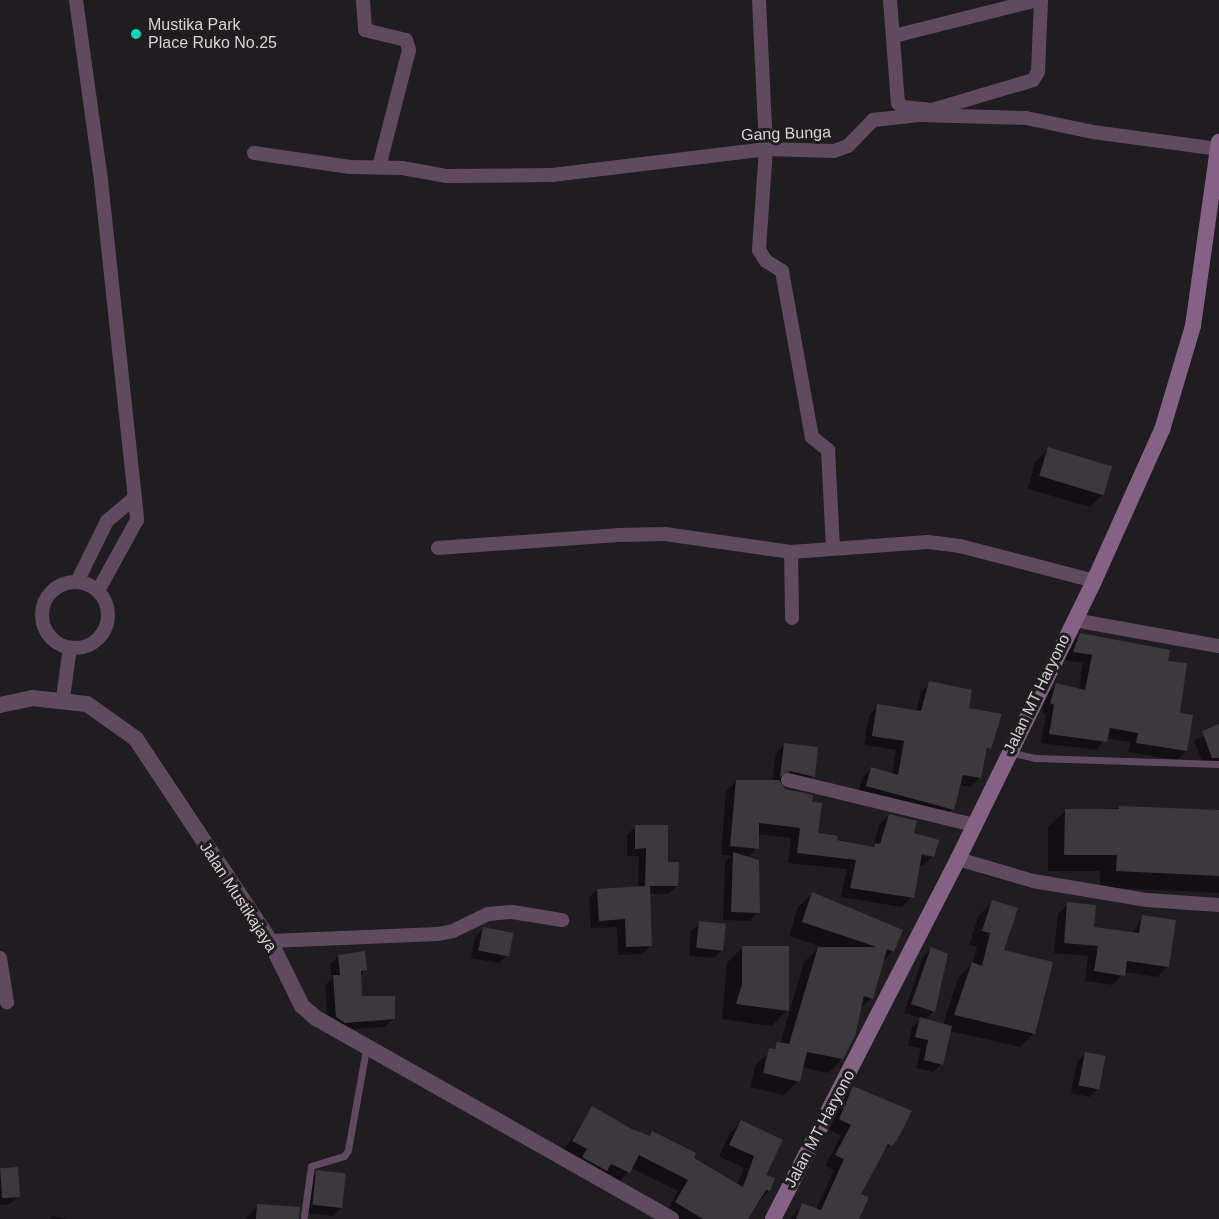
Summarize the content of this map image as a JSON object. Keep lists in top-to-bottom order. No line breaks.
{"streets":{"main road":["Jalan MT Haryono"],"street":["Gang Bunga","Jalan Mustikajaya"]},"crossings":[["Gang Bunga","Jalan MT Haryono"]],"places":["Mustika Park Place Ruko No.25"]}
